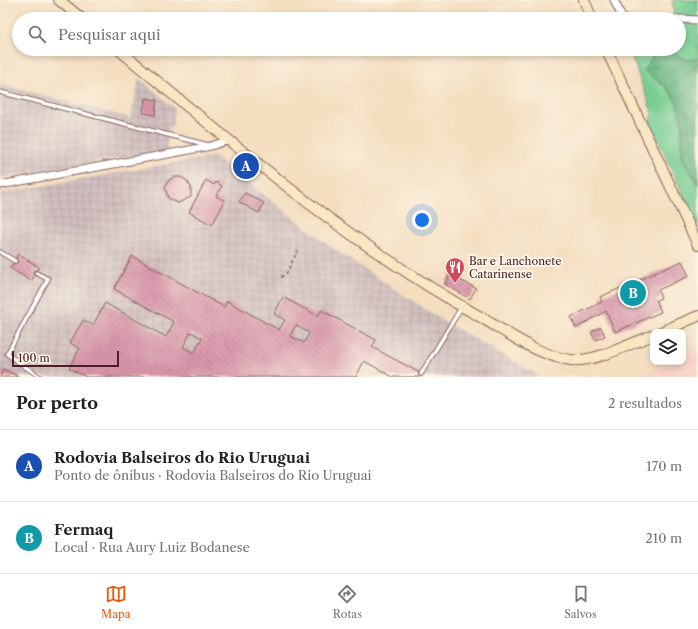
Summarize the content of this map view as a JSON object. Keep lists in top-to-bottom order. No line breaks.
{"places":{"restaurant":["Bar e Lanchonete Catarinense"]},"scale_bar":"100 m","page":{"search":"Pesquisar aqui","pins":["A","B"],"scale":"100 m","heading":["Por perto","2 resultados"],"list":[{"mark":"A","name":"Rodovia Balseiros do Rio Uruguai","note":"Ponto de ônibus · Rodovia Balseiros do Rio Uruguai","value":"170 m"},{"mark":"B","name":"Fermaq","note":"Local · Rua Aury Luiz Bodanese","value":"210 m"}],"nav":["Mapa","Rotas","Salvos"]}}
